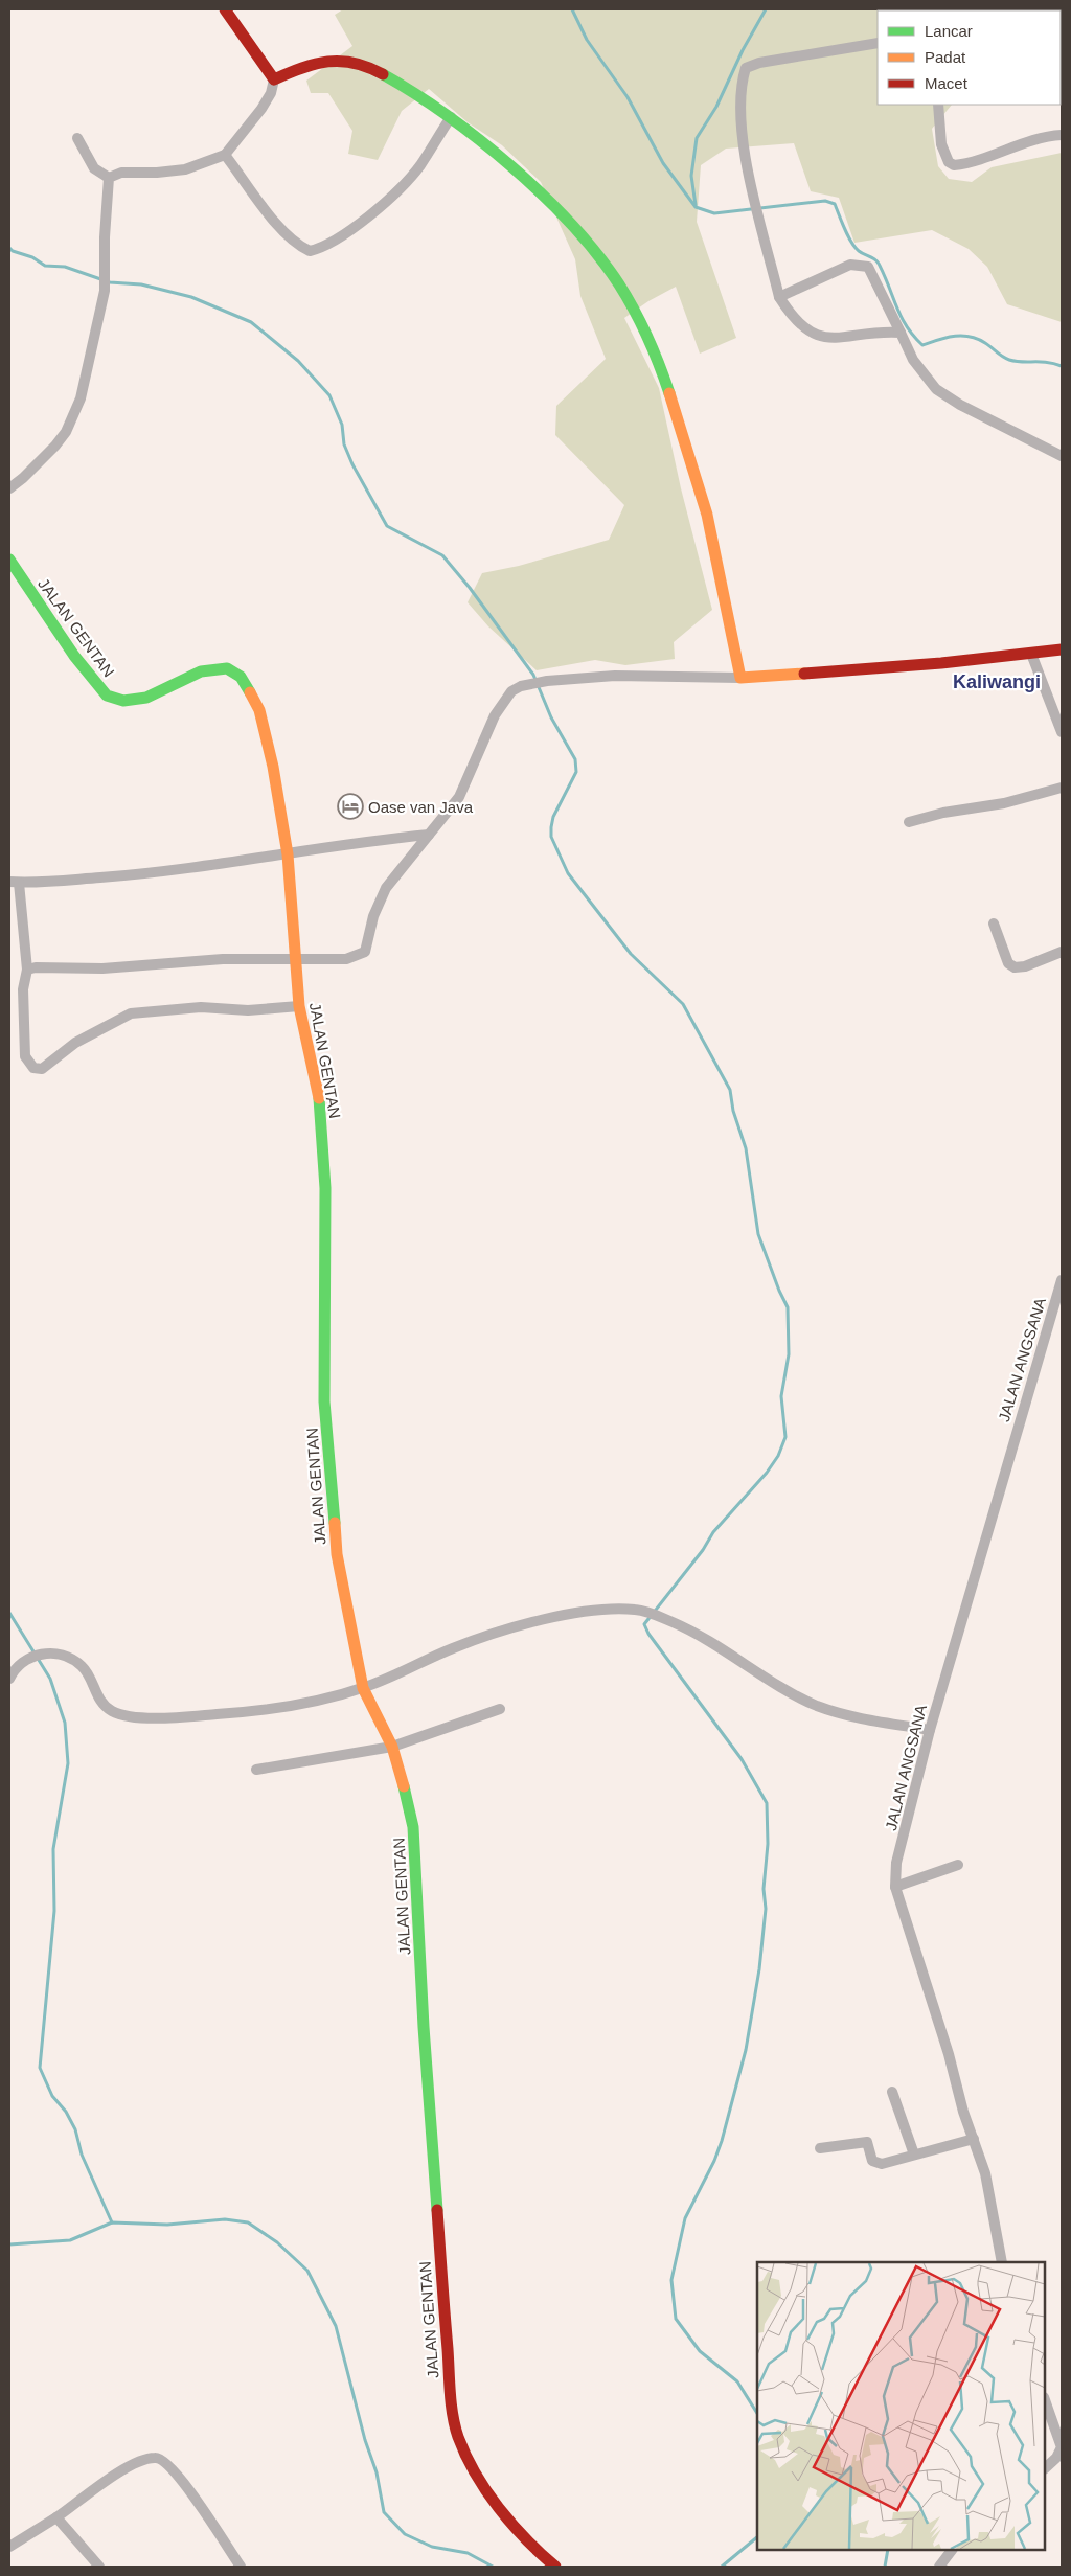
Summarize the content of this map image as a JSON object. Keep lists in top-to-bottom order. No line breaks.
{"streets":{"street":["JALAN GENTAN","JALAN ANGSANA"]},"districts":["Kaliwangi"],"places":{"hotel":["Oase van Java"]},"legend":["Lancar","Padat","Macet"]}
